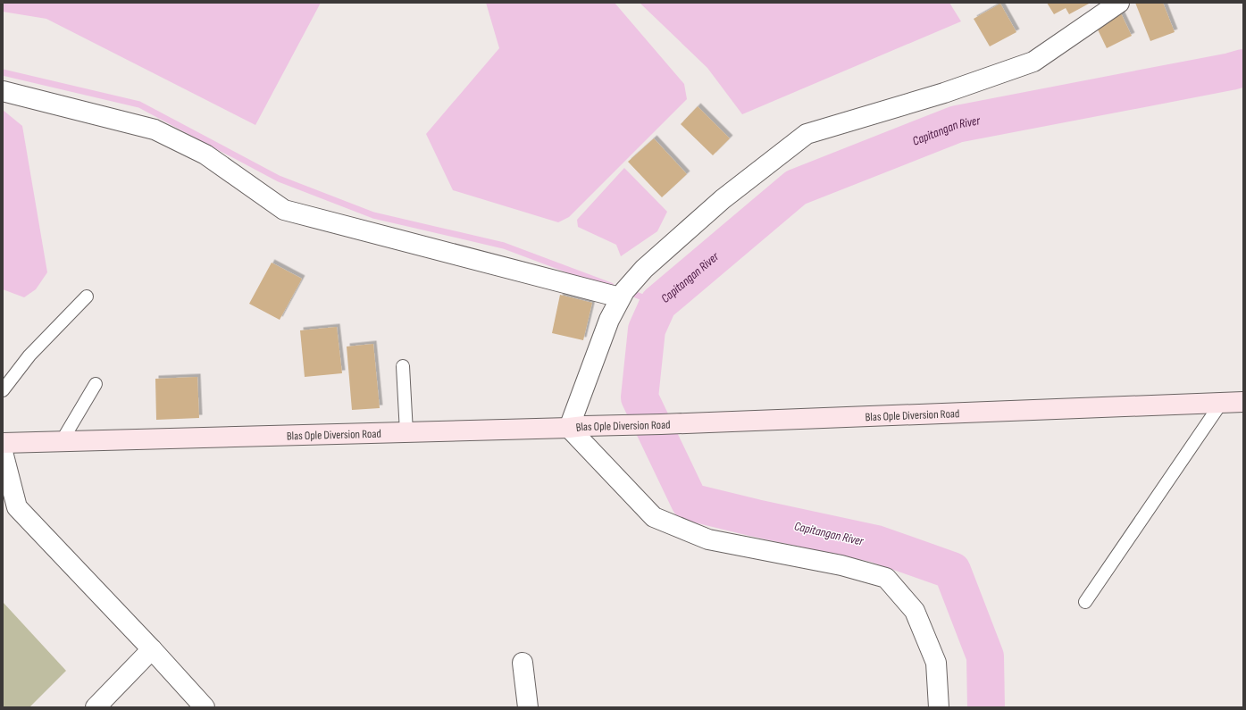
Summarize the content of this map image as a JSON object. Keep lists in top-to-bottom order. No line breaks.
{"streets":{"main road":["Blas Ople Diversion Road"]},"water":["Capitangan River"]}
